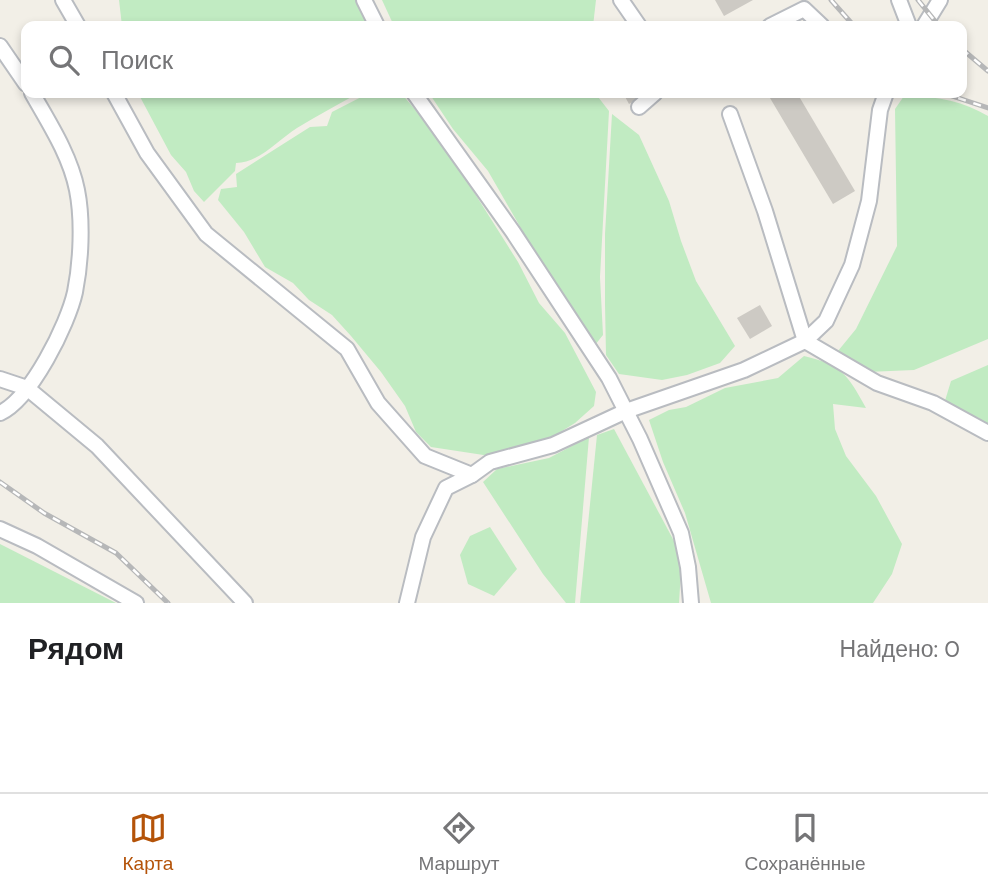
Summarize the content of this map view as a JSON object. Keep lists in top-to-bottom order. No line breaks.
{"page":{"search":"Поиск","heading":["Рядом","Найдено: 0"],"nav":["Карта","Маршрут","Сохранённые"]}}
